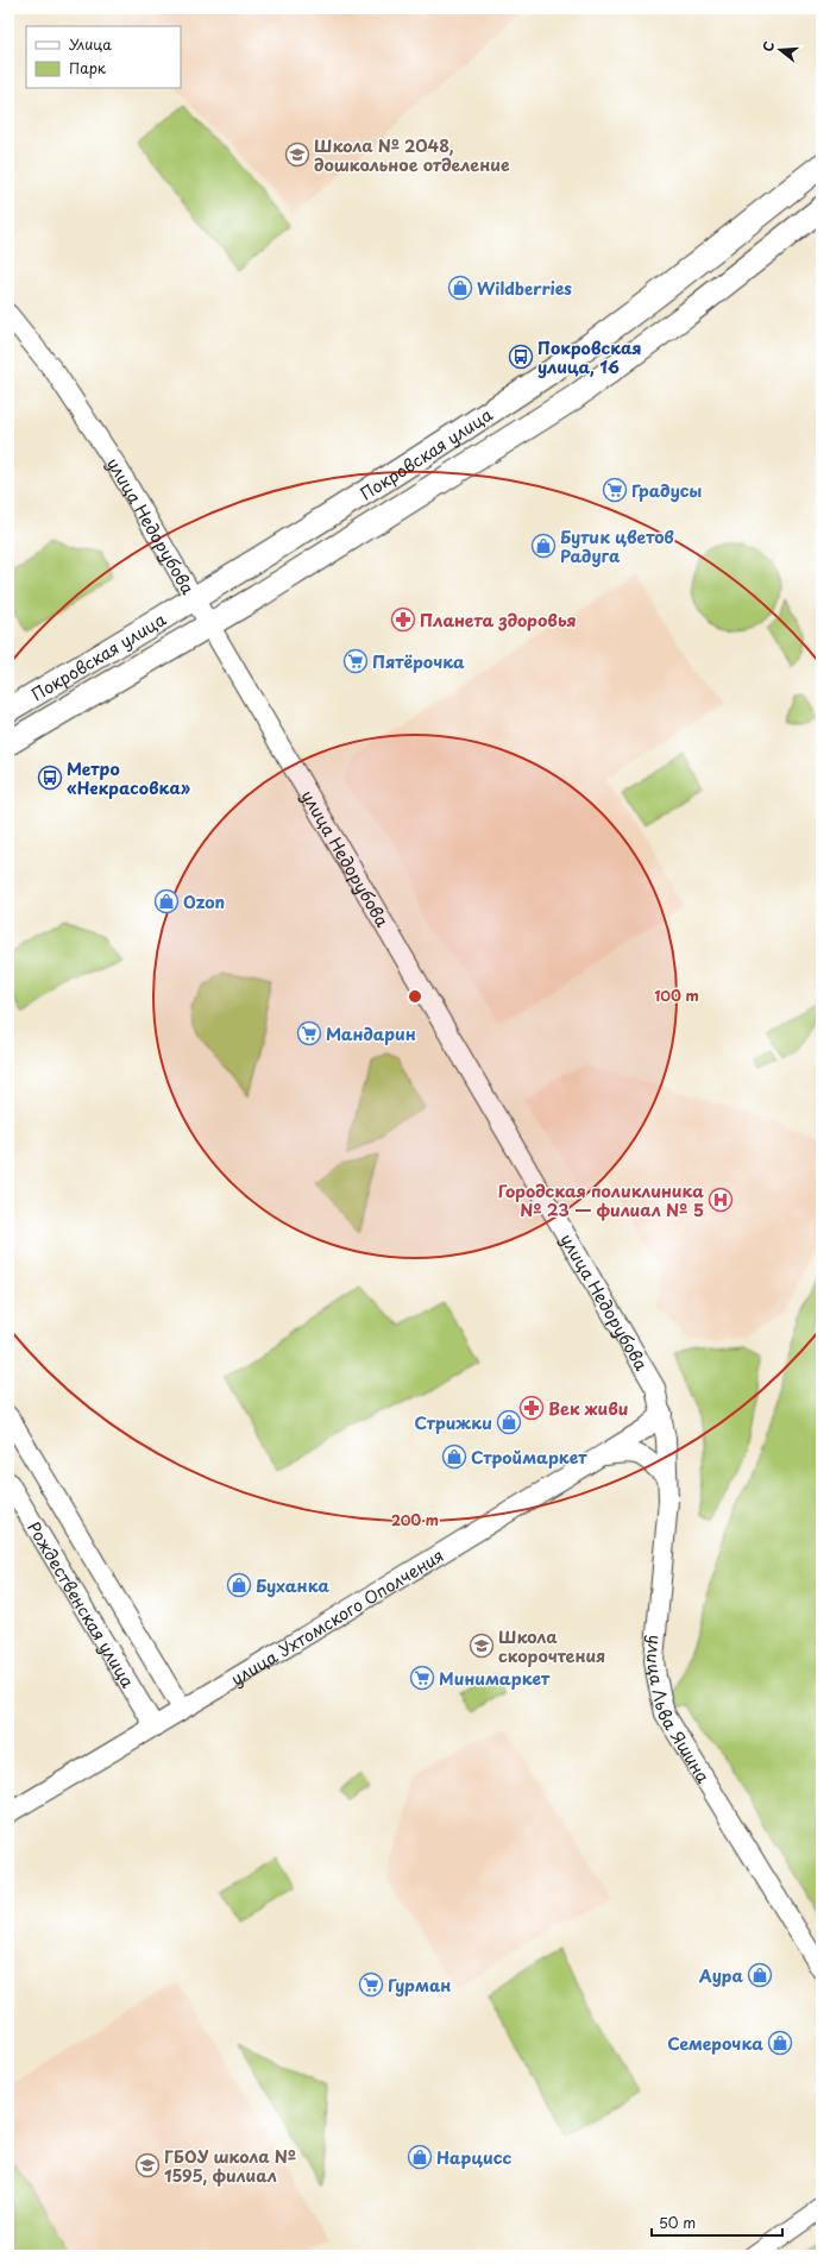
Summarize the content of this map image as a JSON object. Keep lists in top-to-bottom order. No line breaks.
{"streets":{"main road":["Покровская улица"],"street":["улица Недорубова","Рождественская улица","улица Ухтомского Ополчения","улица Льва Яшина"]},"crossings":[["Покровская улица","улица Недорубова"],["улица Недорубова","улица Ухтомского Ополчения"],["улица Недорубова","улица Льва Яшина"],["Рождественская улица","улица Ухтомского Ополчения"],["улица Ухтомского Ополчения","улица Льва Яшина"]],"places":{"school or university":["Школа № 2048, дошкольное отделение","Школа скорочтения","ГБОУ школа № 1595, филиал"],"shop":["Wildberries","Бутик цветов Радуга","Ozon","Стрижки","Строймаркет","Буханка","Аура","Семерочка","Нарцисс"],"bus stop":["Покровская улица, 16","Метро «Некрасовка»"],"supermarket":["Градусы","Пятёрочка","Мандарин","Минимаркет","Гурман"],"pharmacy":["Планета здоровья","Век живи"],"hospital":["Городская поликлиника № 23 — филиал № 5"]},"legend":["Улица","Парк"],"scale_bar":"50 m","north":"left","rings":["100 m","200 m"]}
